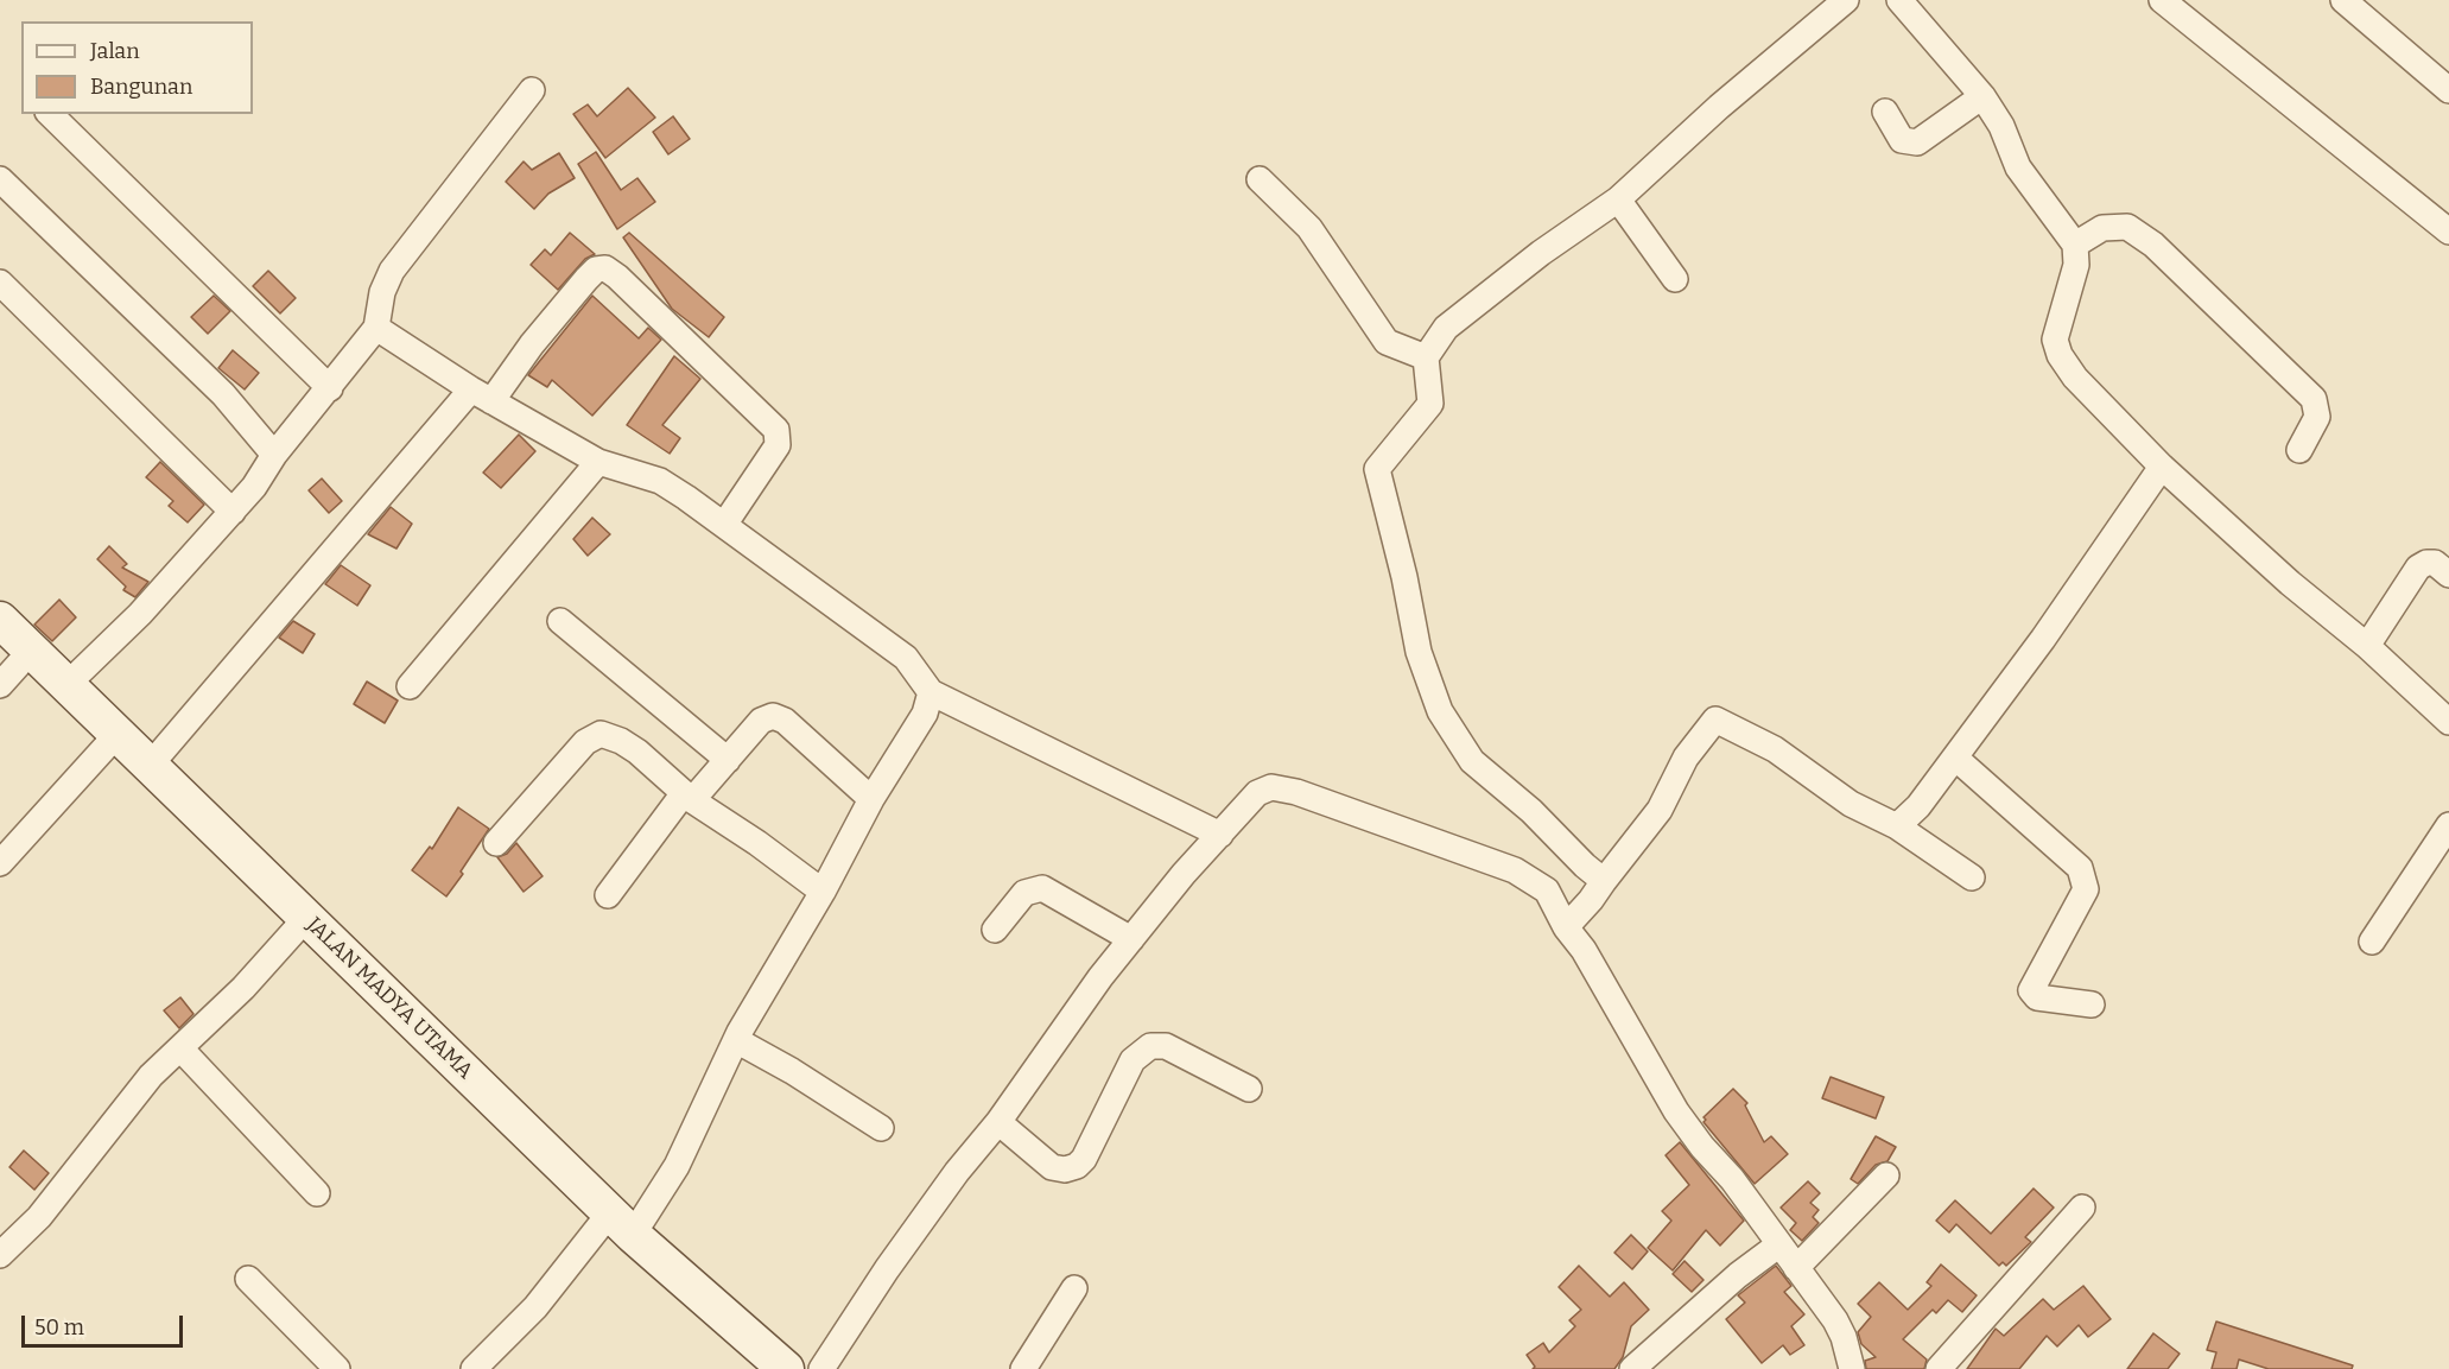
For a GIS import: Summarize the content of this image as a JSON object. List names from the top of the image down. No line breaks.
{"streets":{"street":["JALAN MADYA UTAMA"]},"legend":["Jalan","Bangunan"],"scale_bar":"50 m"}
